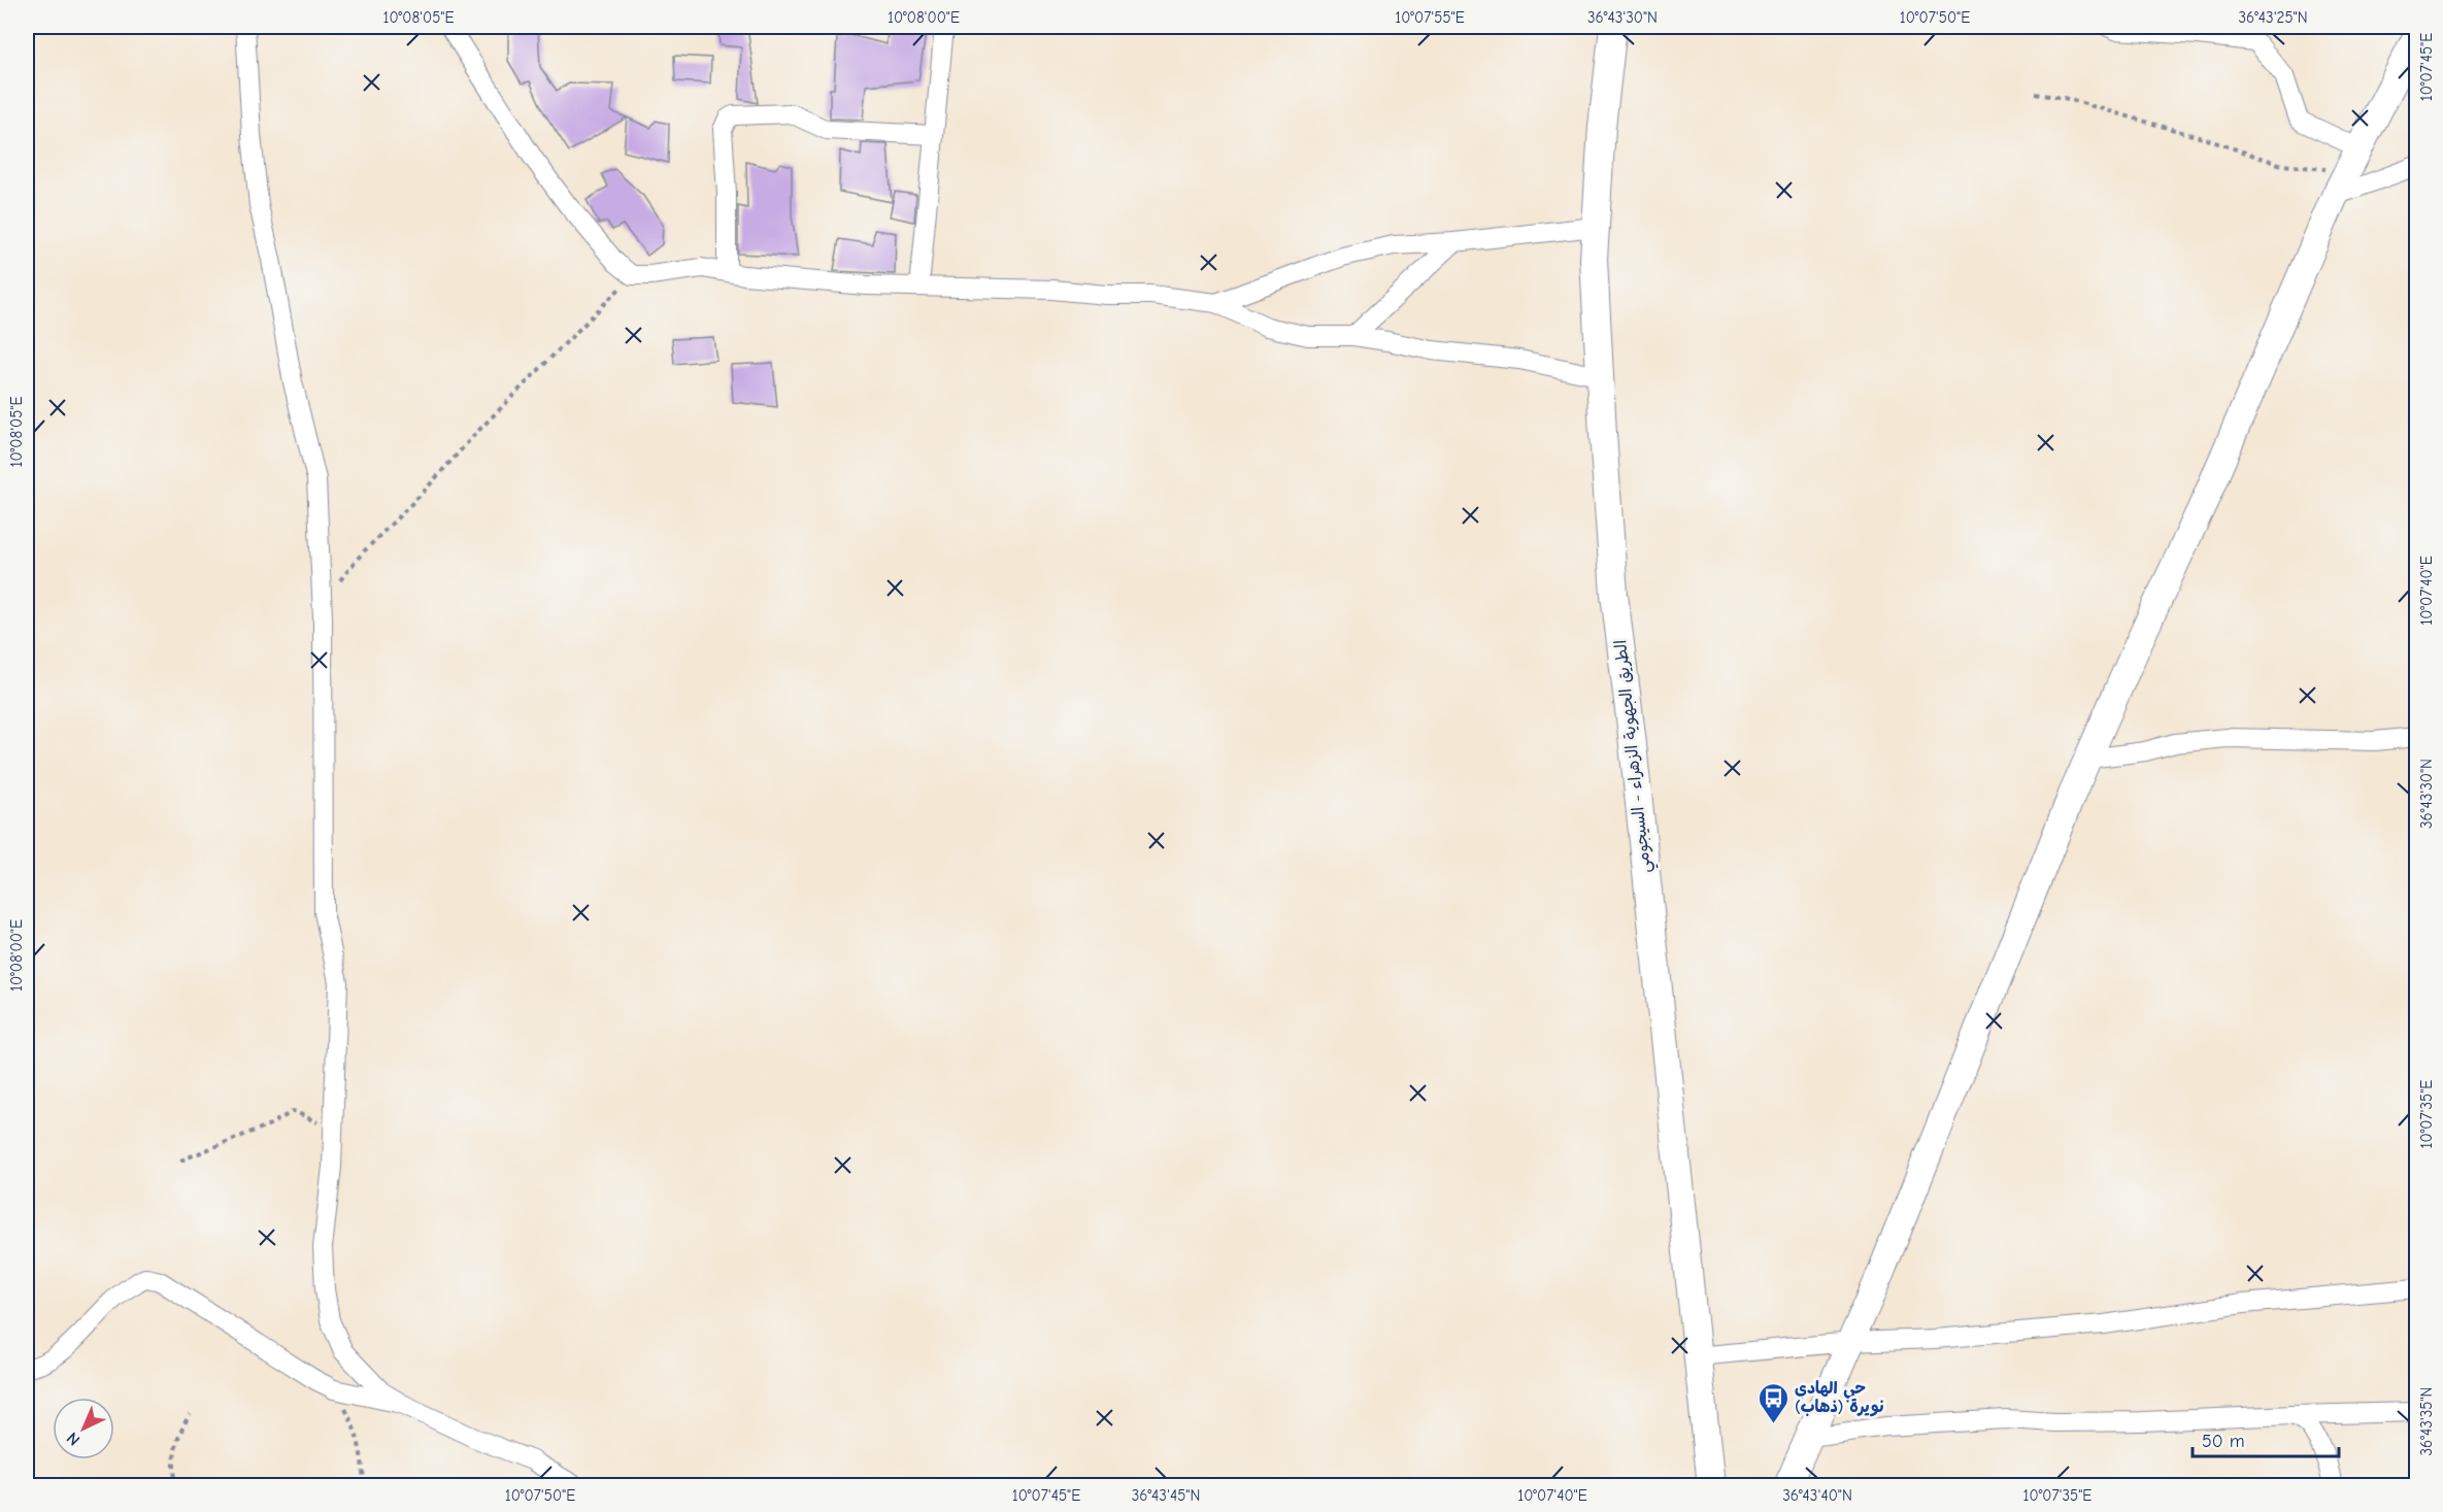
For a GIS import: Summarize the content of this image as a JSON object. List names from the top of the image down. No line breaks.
{"streets":{"street":["الطريق الجهوية الزهراء - السيجومي"]},"places":{"bus stop":["حي الهادي نويرة (ذهاب)"]},"scale_bar":"50 m","north":"bottom left","coordinates":["10°08'05\"E","10°08'00\"E","10°07'55\"E","36°43'30\"N","10°07'50\"E","36°43'25\"N","10°07'45\"E","10°07'40\"E","10°07'35\"E","36°43'35\"N","36°43'45\"N","36°43'40\"N"]}
